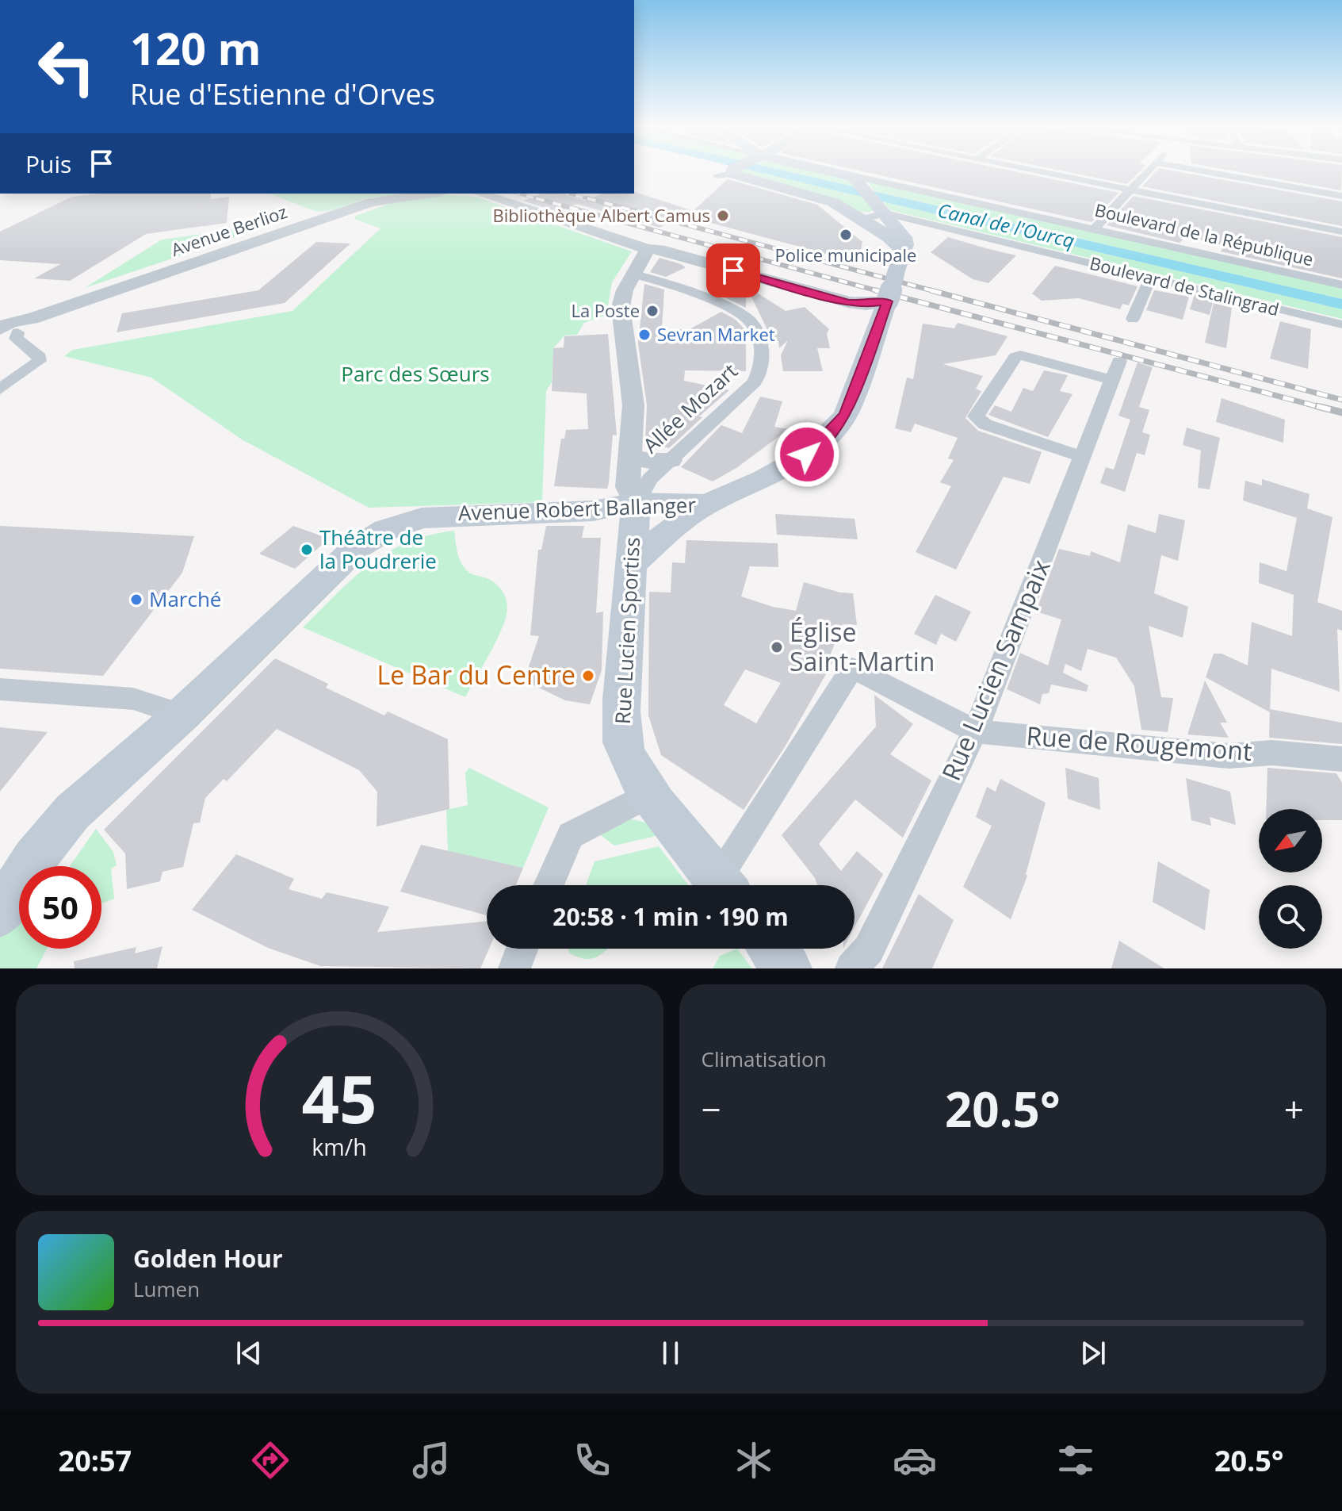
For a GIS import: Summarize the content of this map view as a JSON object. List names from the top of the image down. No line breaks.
{"streets":{"main road":["Boulevard de la République","Boulevard de Stalingrad","Avenue Robert Ballanger","Rue Lucien Sportiss"],"street":["Avenue Berlioz","Allée Mozart","Rue Lucien Sampaix","Rue de Rougemont"]},"crossings":[["Boulevard de Stalingrad","Avenue Robert Ballanger"],["Allée Mozart","Avenue Robert Ballanger"],["Allée Mozart","Rue Lucien Sportiss"],["Avenue Robert Ballanger","Rue Lucien Sportiss"],["Rue Lucien Sampaix","Rue de Rougemont"]],"water":["Canal de l'Ourcq"],"parks":["Parc des Sœurs"],"places":["Bibliothèque Albert Camus","Police municipale","La Poste","Sevran Market","Théâtre de la Poudrerie","Marché","Église Saint-Martin","Le Bar du Centre"],"north":"bottom left","page":{"turn":["120 m","Rue d'Estienne d'Orves"],"then":"Puis","limit":"50","trip":"20:58 · 1 min · 190 m","tile":"Climatisation","heat":["−","20.5°","+"],"song":["Golden Hour","Lumen"],"tabs":["20:57","20.5°"],"gauge":["45","km/h"]}}
